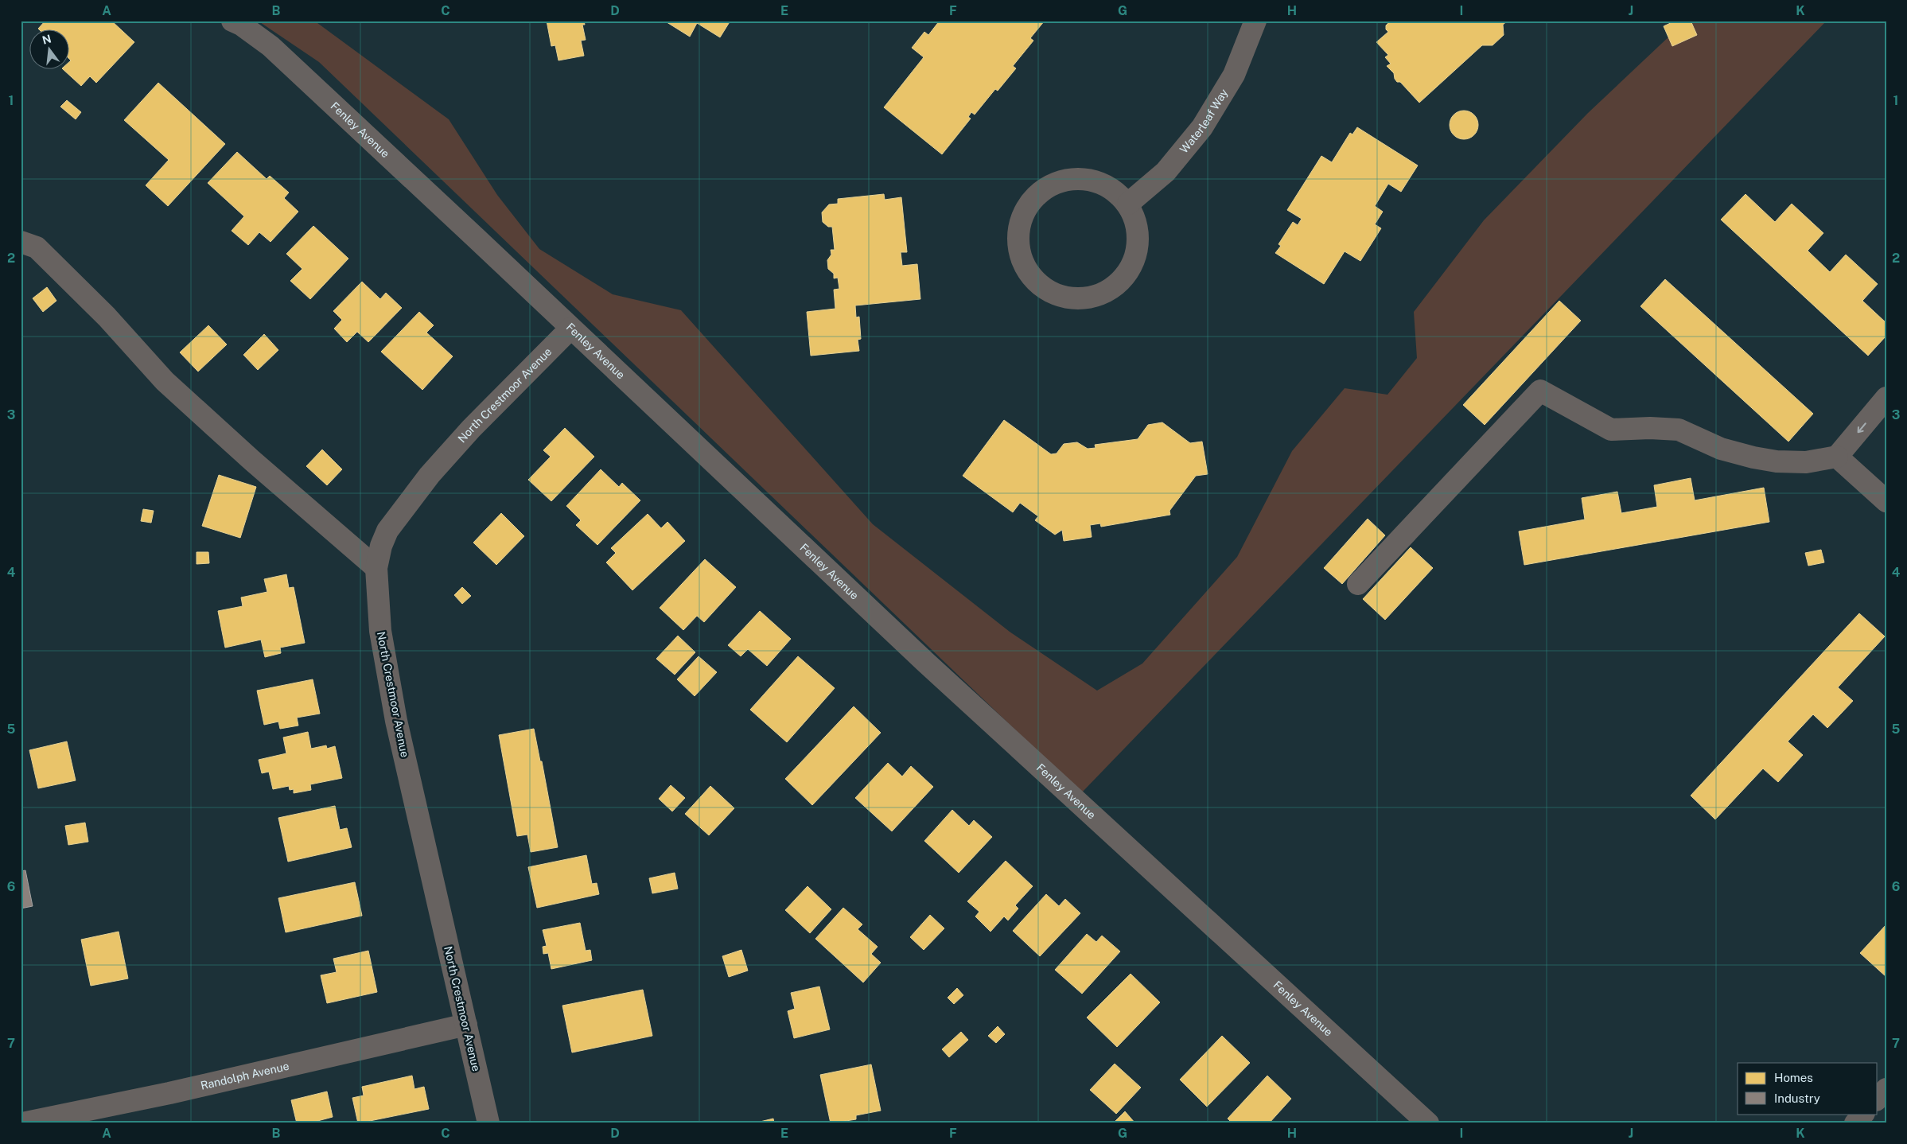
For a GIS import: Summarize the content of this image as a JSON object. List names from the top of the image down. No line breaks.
{"streets":{"street":["Waterleaf Way","Fenley Avenue","North Crestmoor Avenue","Randolph Avenue"]},"crossings":[["Fenley Avenue","North Crestmoor Avenue"],["North Crestmoor Avenue","Randolph Avenue"]],"legend":["Homes","Industry"],"north":"top","grid":{"columns":["A","B","C","D","E","F","G","H","I","J","K"],"rows":["1","2","3","4","5","6","7"]}}
